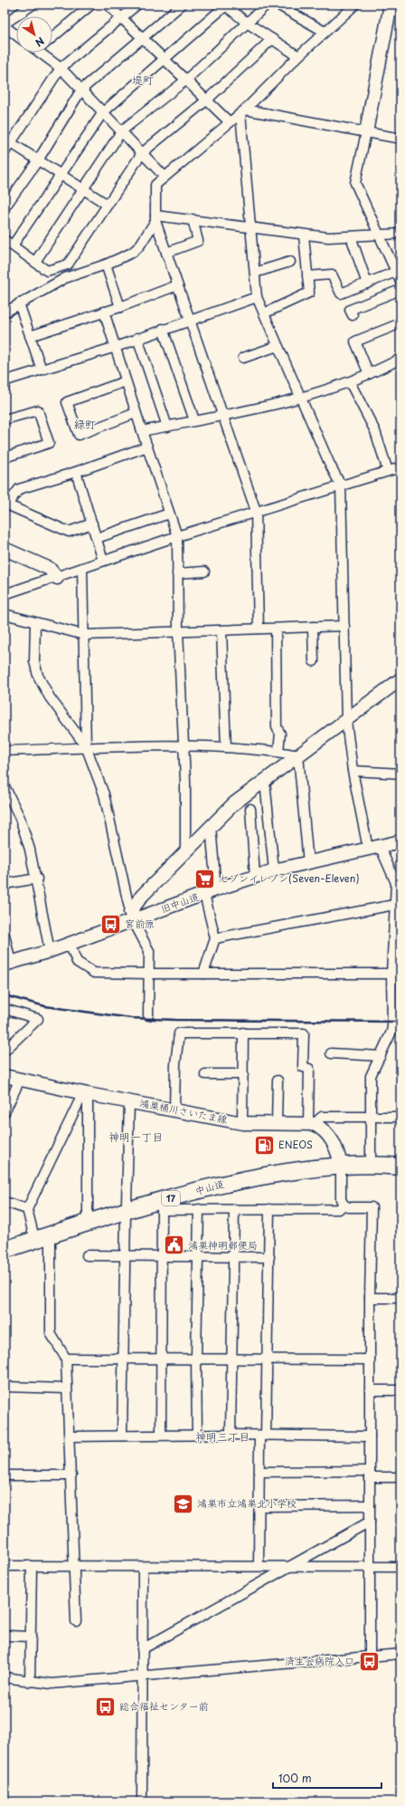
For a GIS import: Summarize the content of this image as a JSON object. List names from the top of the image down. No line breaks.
{"streets":{"highway":["中山道","17"],"main road":["旧中山道","鴻巣桶川さいたま線"]},"districts":["堤町","緑町","神明一丁目","神明三丁目"],"places":{"supermarket":["セブンイレブン(Seven-Eleven)"],"bus stop":["宮前原","済生会病院入口","総合福祉センター前"],"fuel station":["ENEOS"],"public building":["鴻巣神明郵便局"],"school or university":["鴻巣市立鴻巣北小学校"]},"scale_bar":"100 m","north":"bottom right"}
